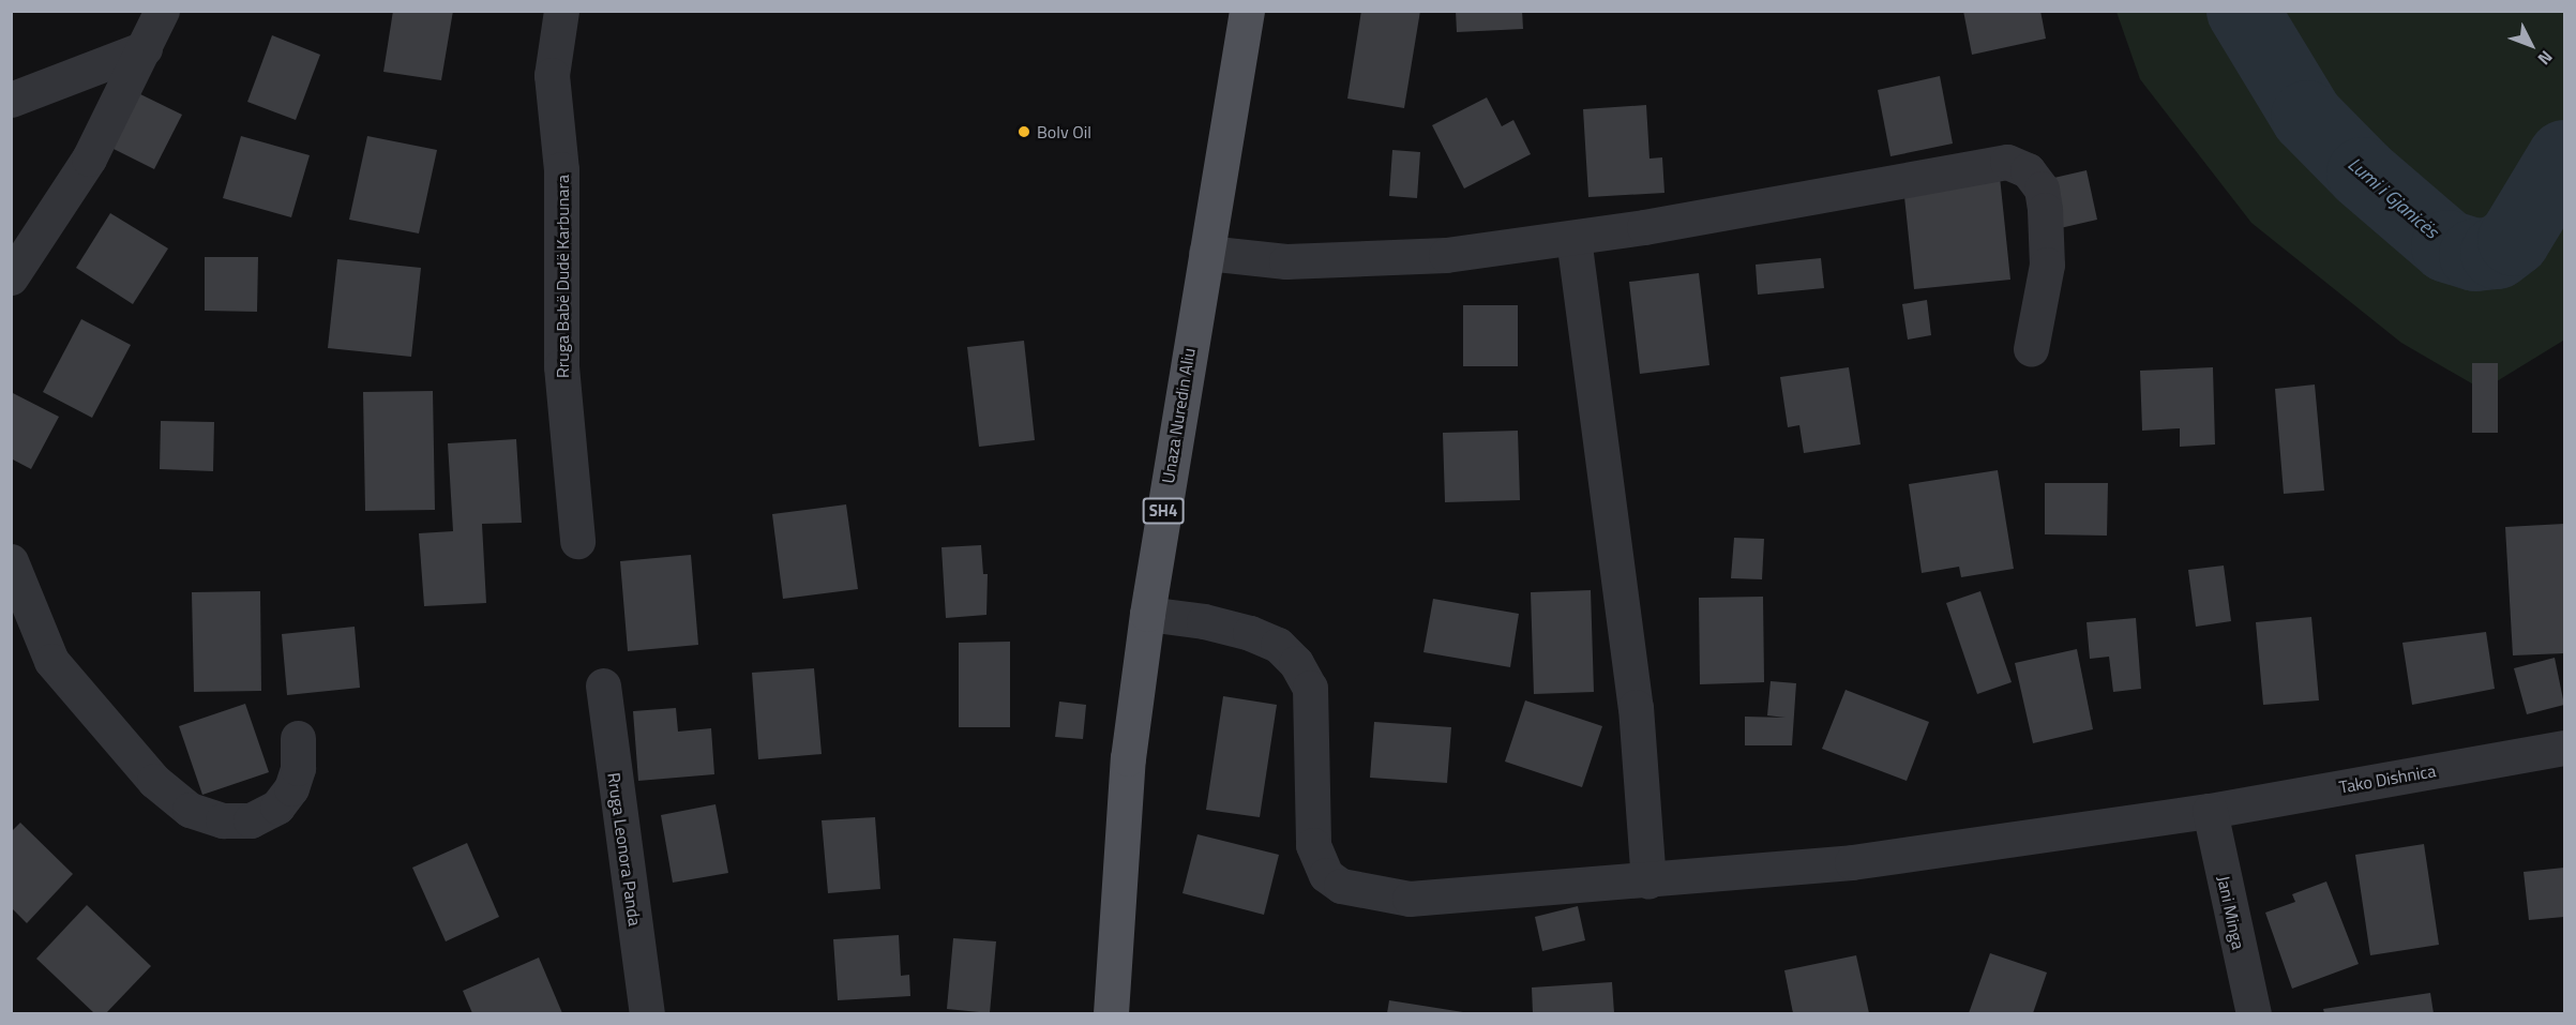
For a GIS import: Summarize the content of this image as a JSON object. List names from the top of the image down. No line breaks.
{"streets":{"main road":["Unaza Nuredin Aliu","SH4"],"street":["Rruga Babë Dudë Karbunara","Tako Dishnica","Rruga Leonora Panda","Jani Minga"]},"crossings":[["Unaza Nuredin Aliu","Tako Dishnica"],["Tako Dishnica","Jani Minga"]],"water":["Lumi i Gjanicës"],"places":["Bolv Oil"],"north":"bottom right"}
